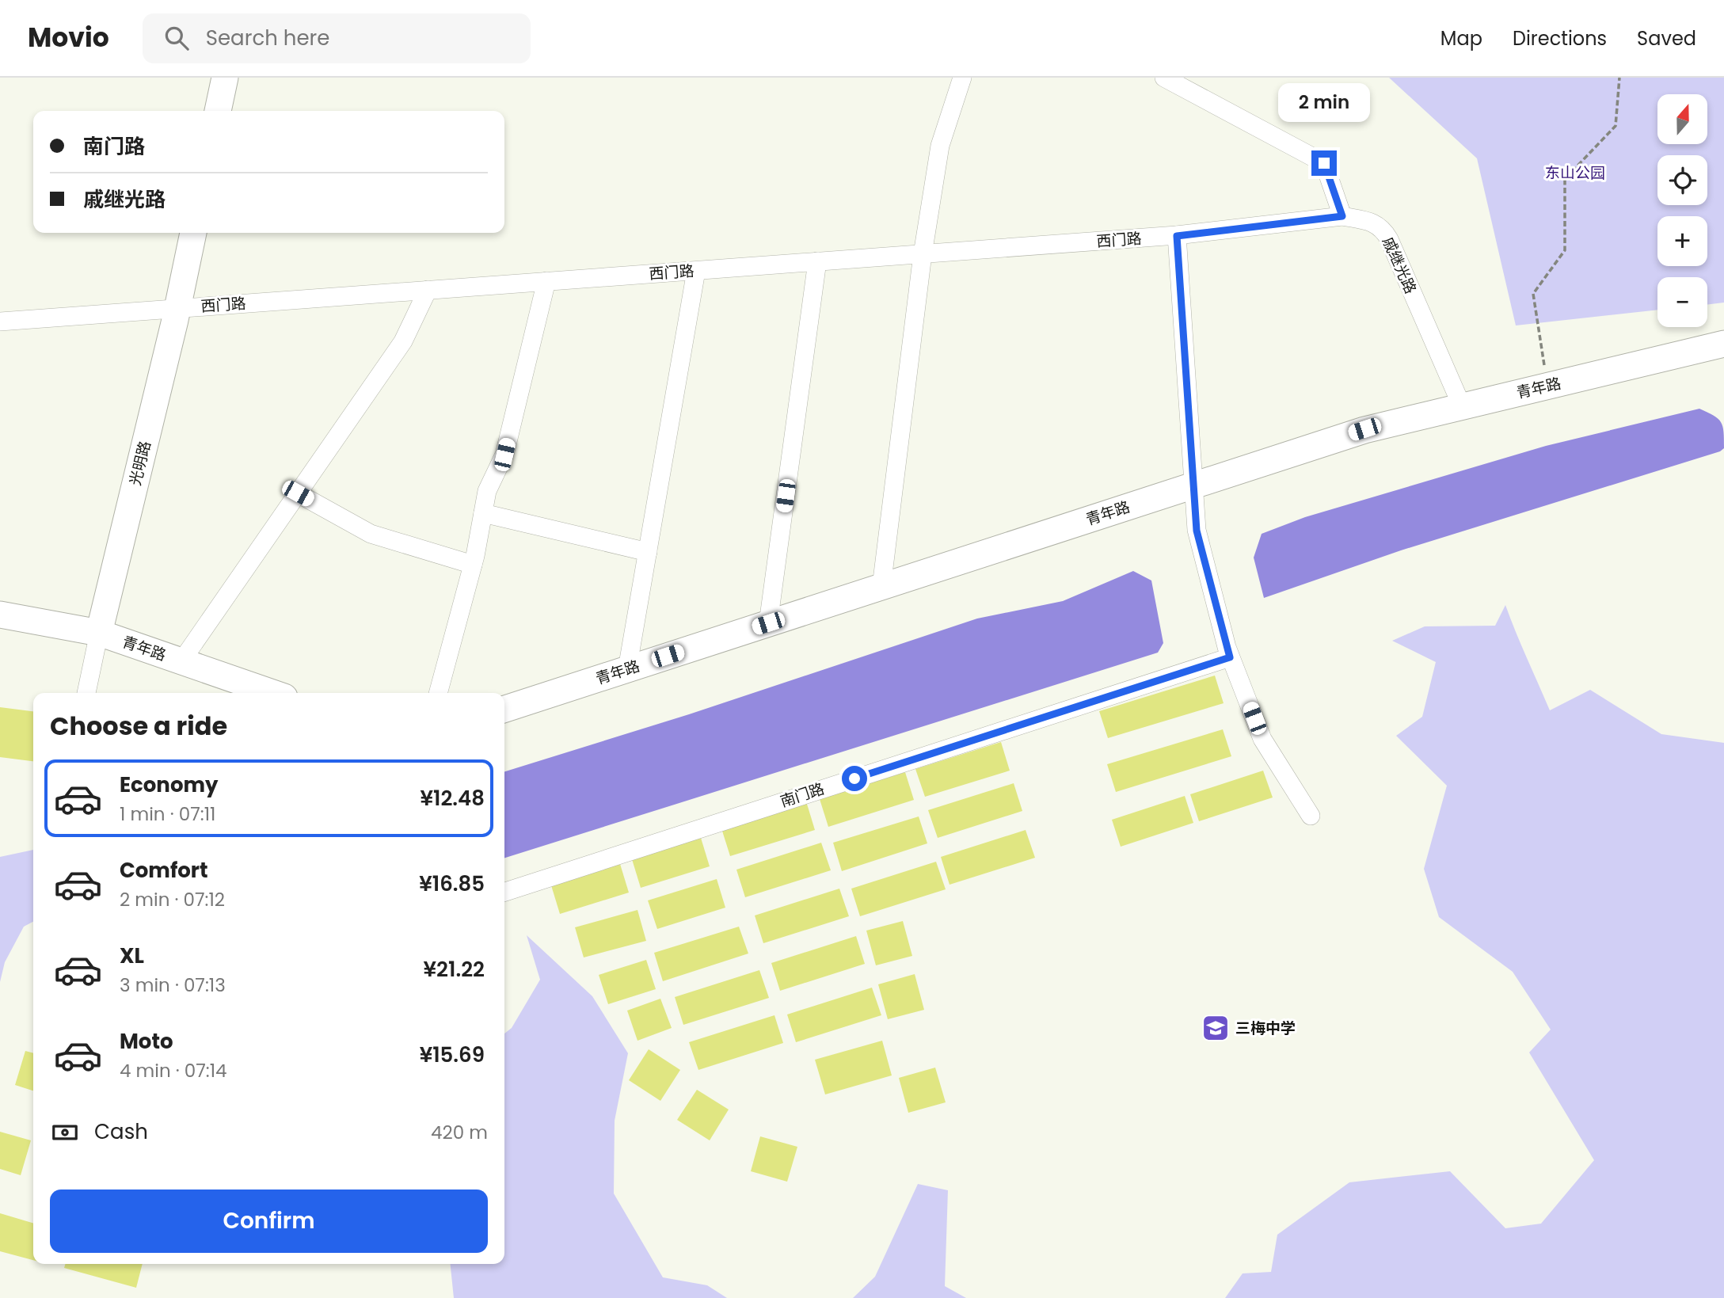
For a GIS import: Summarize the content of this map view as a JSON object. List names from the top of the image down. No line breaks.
{"streets":{"main road":["青年路","光明路"],"street":["西门路","戚继光路","南门路"]},"crossings":[["西门路","戚继光路"],["西门路","光明路"],["戚继光路","青年路"],["青年路","光明路"]],"parks":["东山公园"],"places":{"school or university":["三梅中学"]},"north":"top","page":{"header":"Movio","search":"Search here","nav":["Map","Directions","Saved"],"bubble":"2 min","map_buttons":["+","−"],"banner":["南门路","戚继光路"],"heading":"Choose a ride","list":[{"name":"Economy","note":"1 min · 07:11","value":"¥12.48"},{"name":"Comfort","note":"2 min · 07:12","value":"¥16.85"},{"name":"XL","note":"3 min · 07:13","value":"¥21.22"},{"name":"Moto","note":"4 min · 07:14","value":"¥15.69"}],"pay":["Cash","420 m"],"buttons":"Confirm"}}
